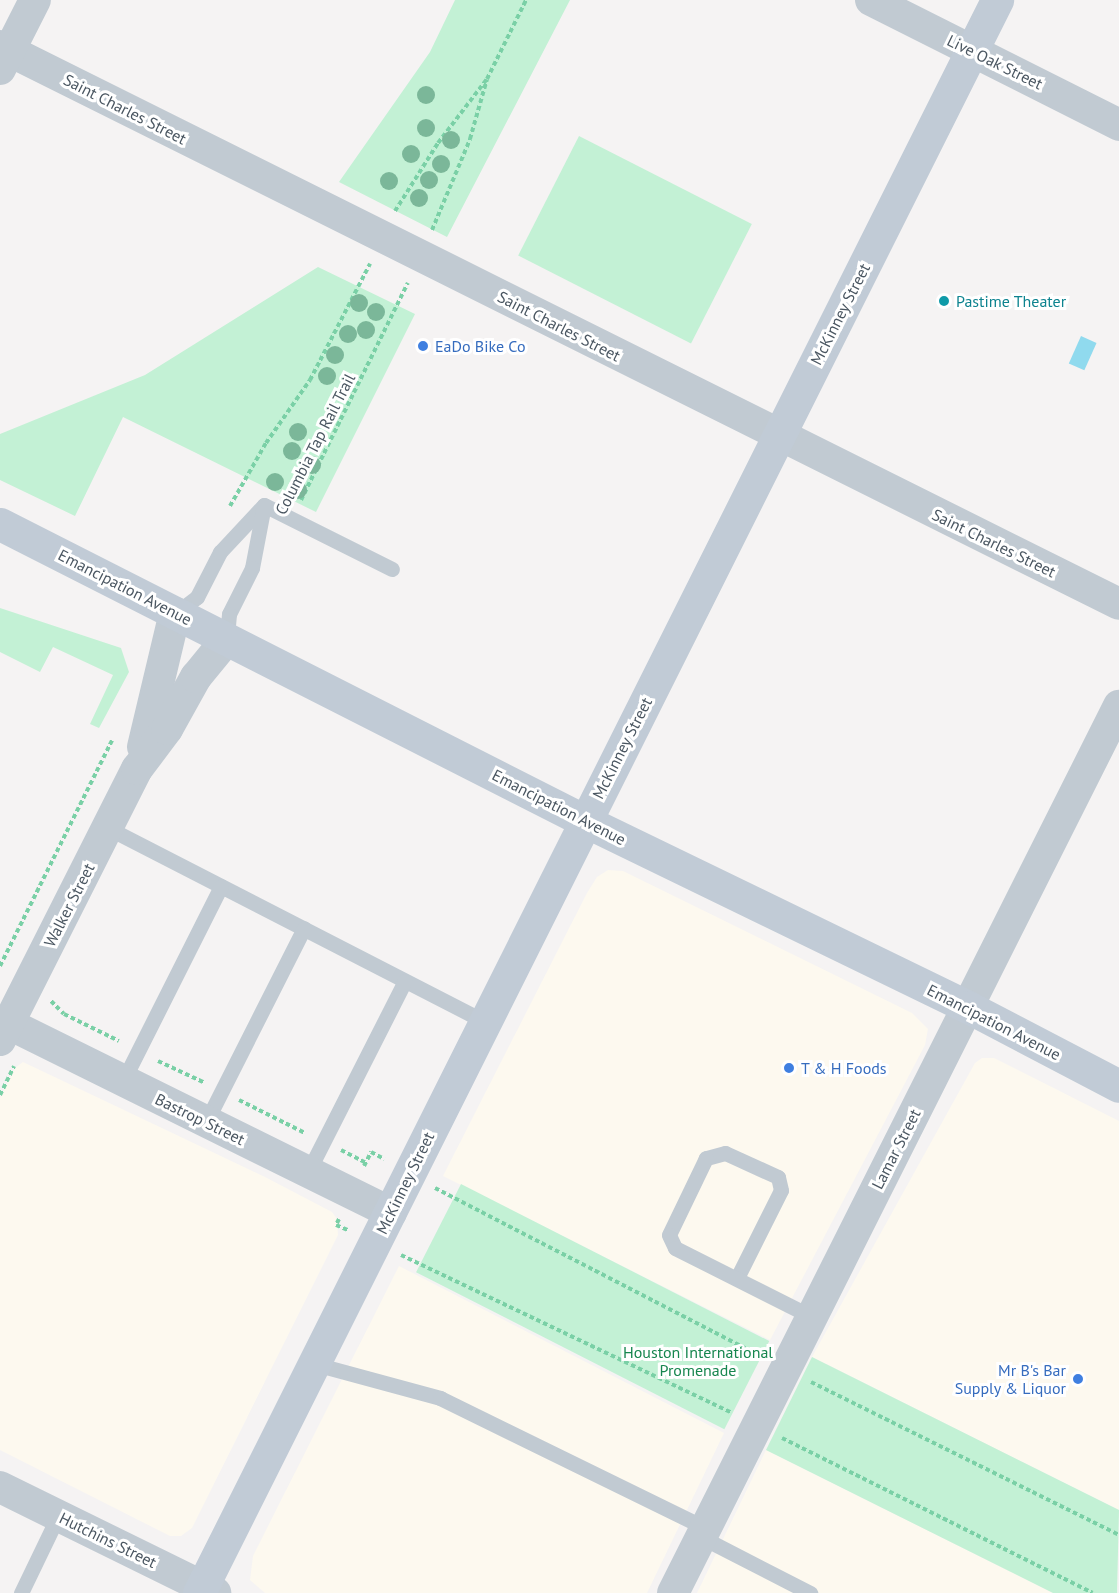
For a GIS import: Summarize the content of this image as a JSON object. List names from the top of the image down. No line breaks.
{"streets":{"street":["Live Oak Street","Saint Charles Street","McKinney Street","Emancipation Avenue","Walker Street","Bastrop Street","Lamar Street","Hutchins Street"],"path":["Columbia Tap Rail Trail"]},"crossings":[["Live Oak Street","McKinney Street"],["Saint Charles Street","McKinney Street"],["McKinney Street","Emancipation Avenue"],["McKinney Street","Bastrop Street"],["McKinney Street","Hutchins Street"],["Emancipation Avenue","Walker Street"],["Emancipation Avenue","Lamar Street"],["Walker Street","Bastrop Street"]],"parks":["Houston International Promenade"],"places":["Pastime Theater","EaDo Bike Co","T & H Foods","Mr B's Bar Supply & Liquor"]}
